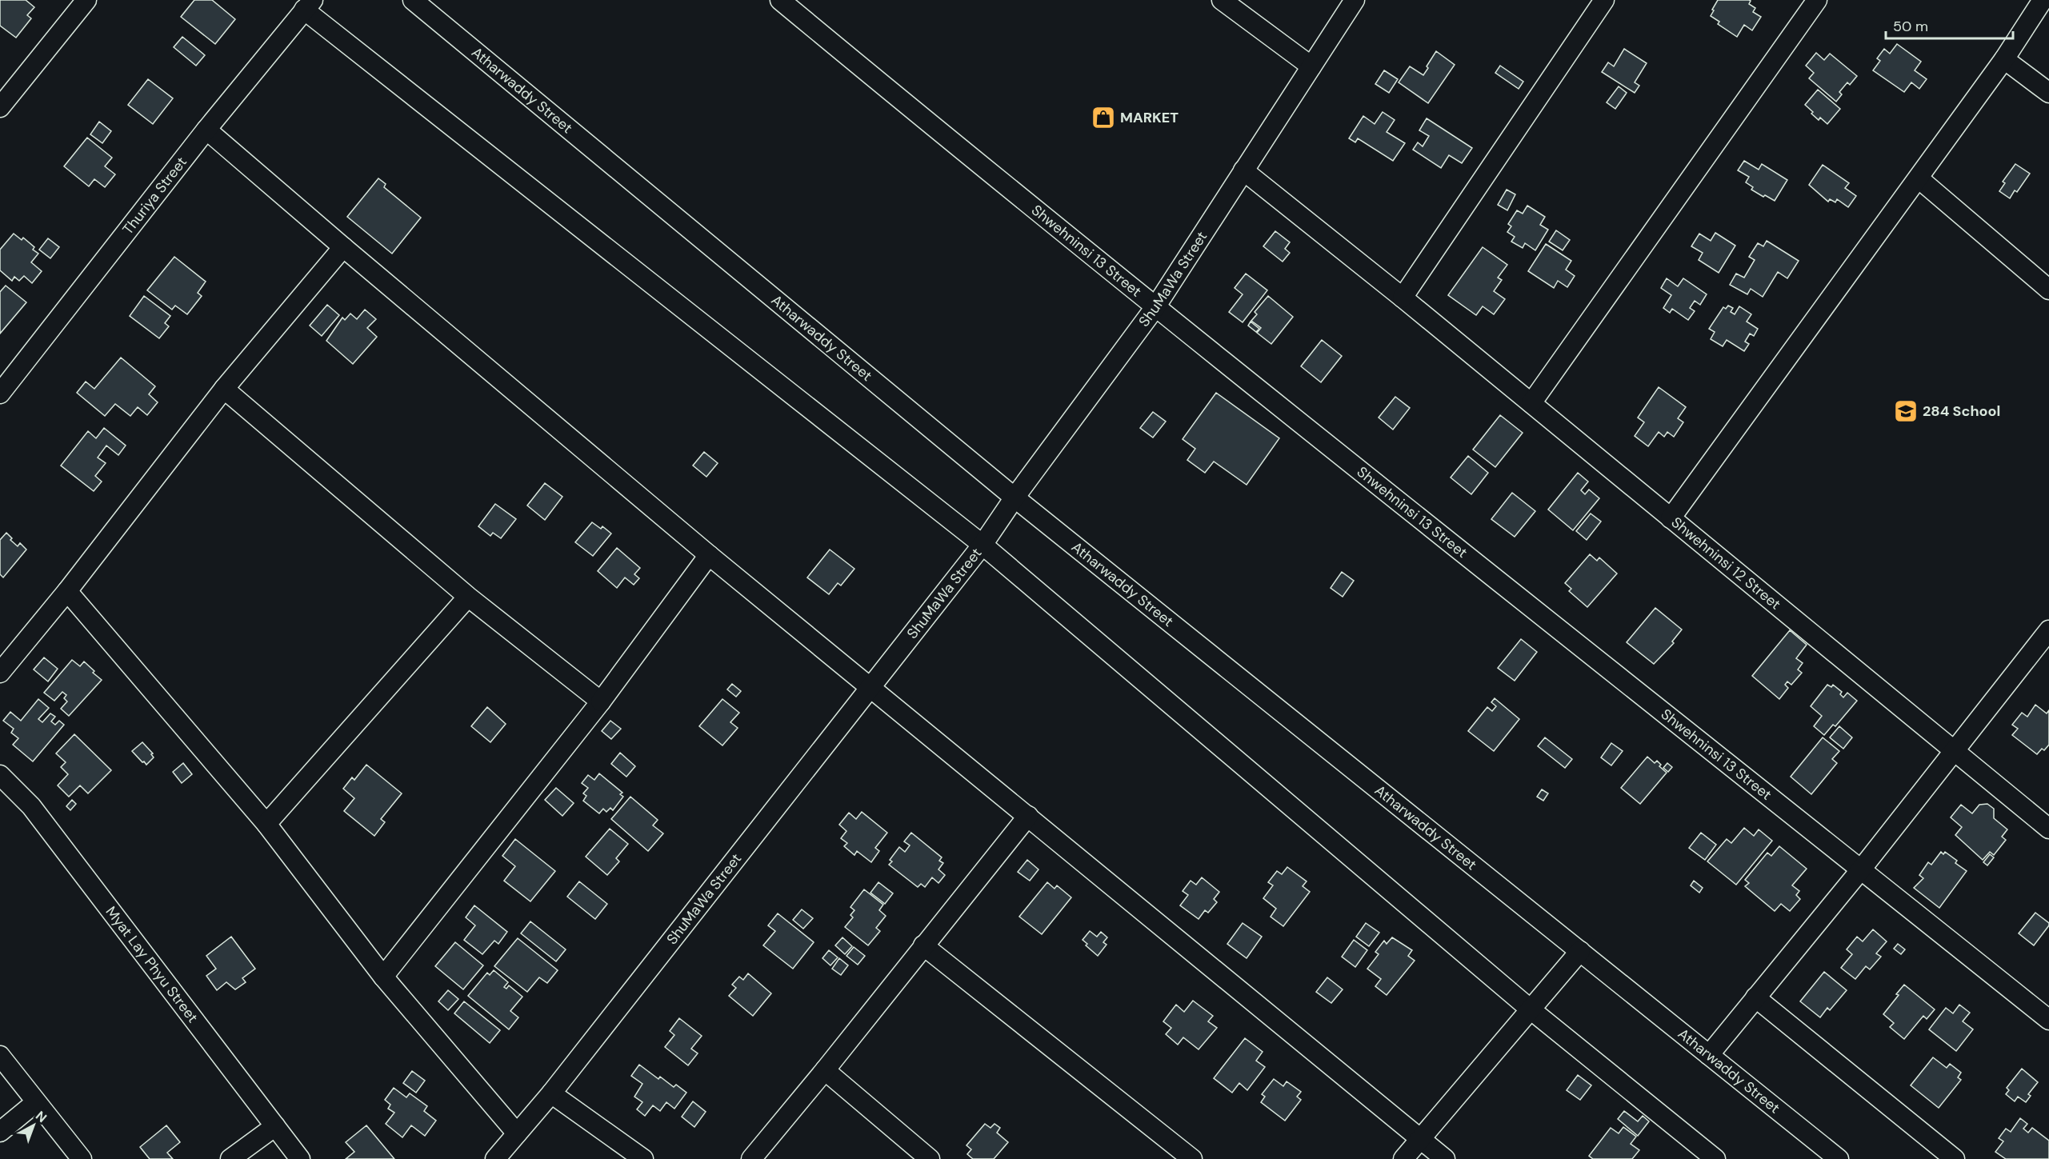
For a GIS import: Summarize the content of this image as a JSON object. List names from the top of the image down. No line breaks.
{"streets":{"street":["Atharwaddy Street","Thuriya Street","Shwehninsi 13 Street","ShuMaWa Street","Shwehninsi 12 Street","Myat Lay Phyu Street"]},"crossings":[["Atharwaddy Street","ShuMaWa Street"],["Shwehninsi 13 Street","ShuMaWa Street"],["ShuMaWa Street","Shwehninsi 12 Street"]],"places":{"shop":["MARKET"],"school or university":["284 School"]},"scale_bar":"50 m","north":"top right"}
